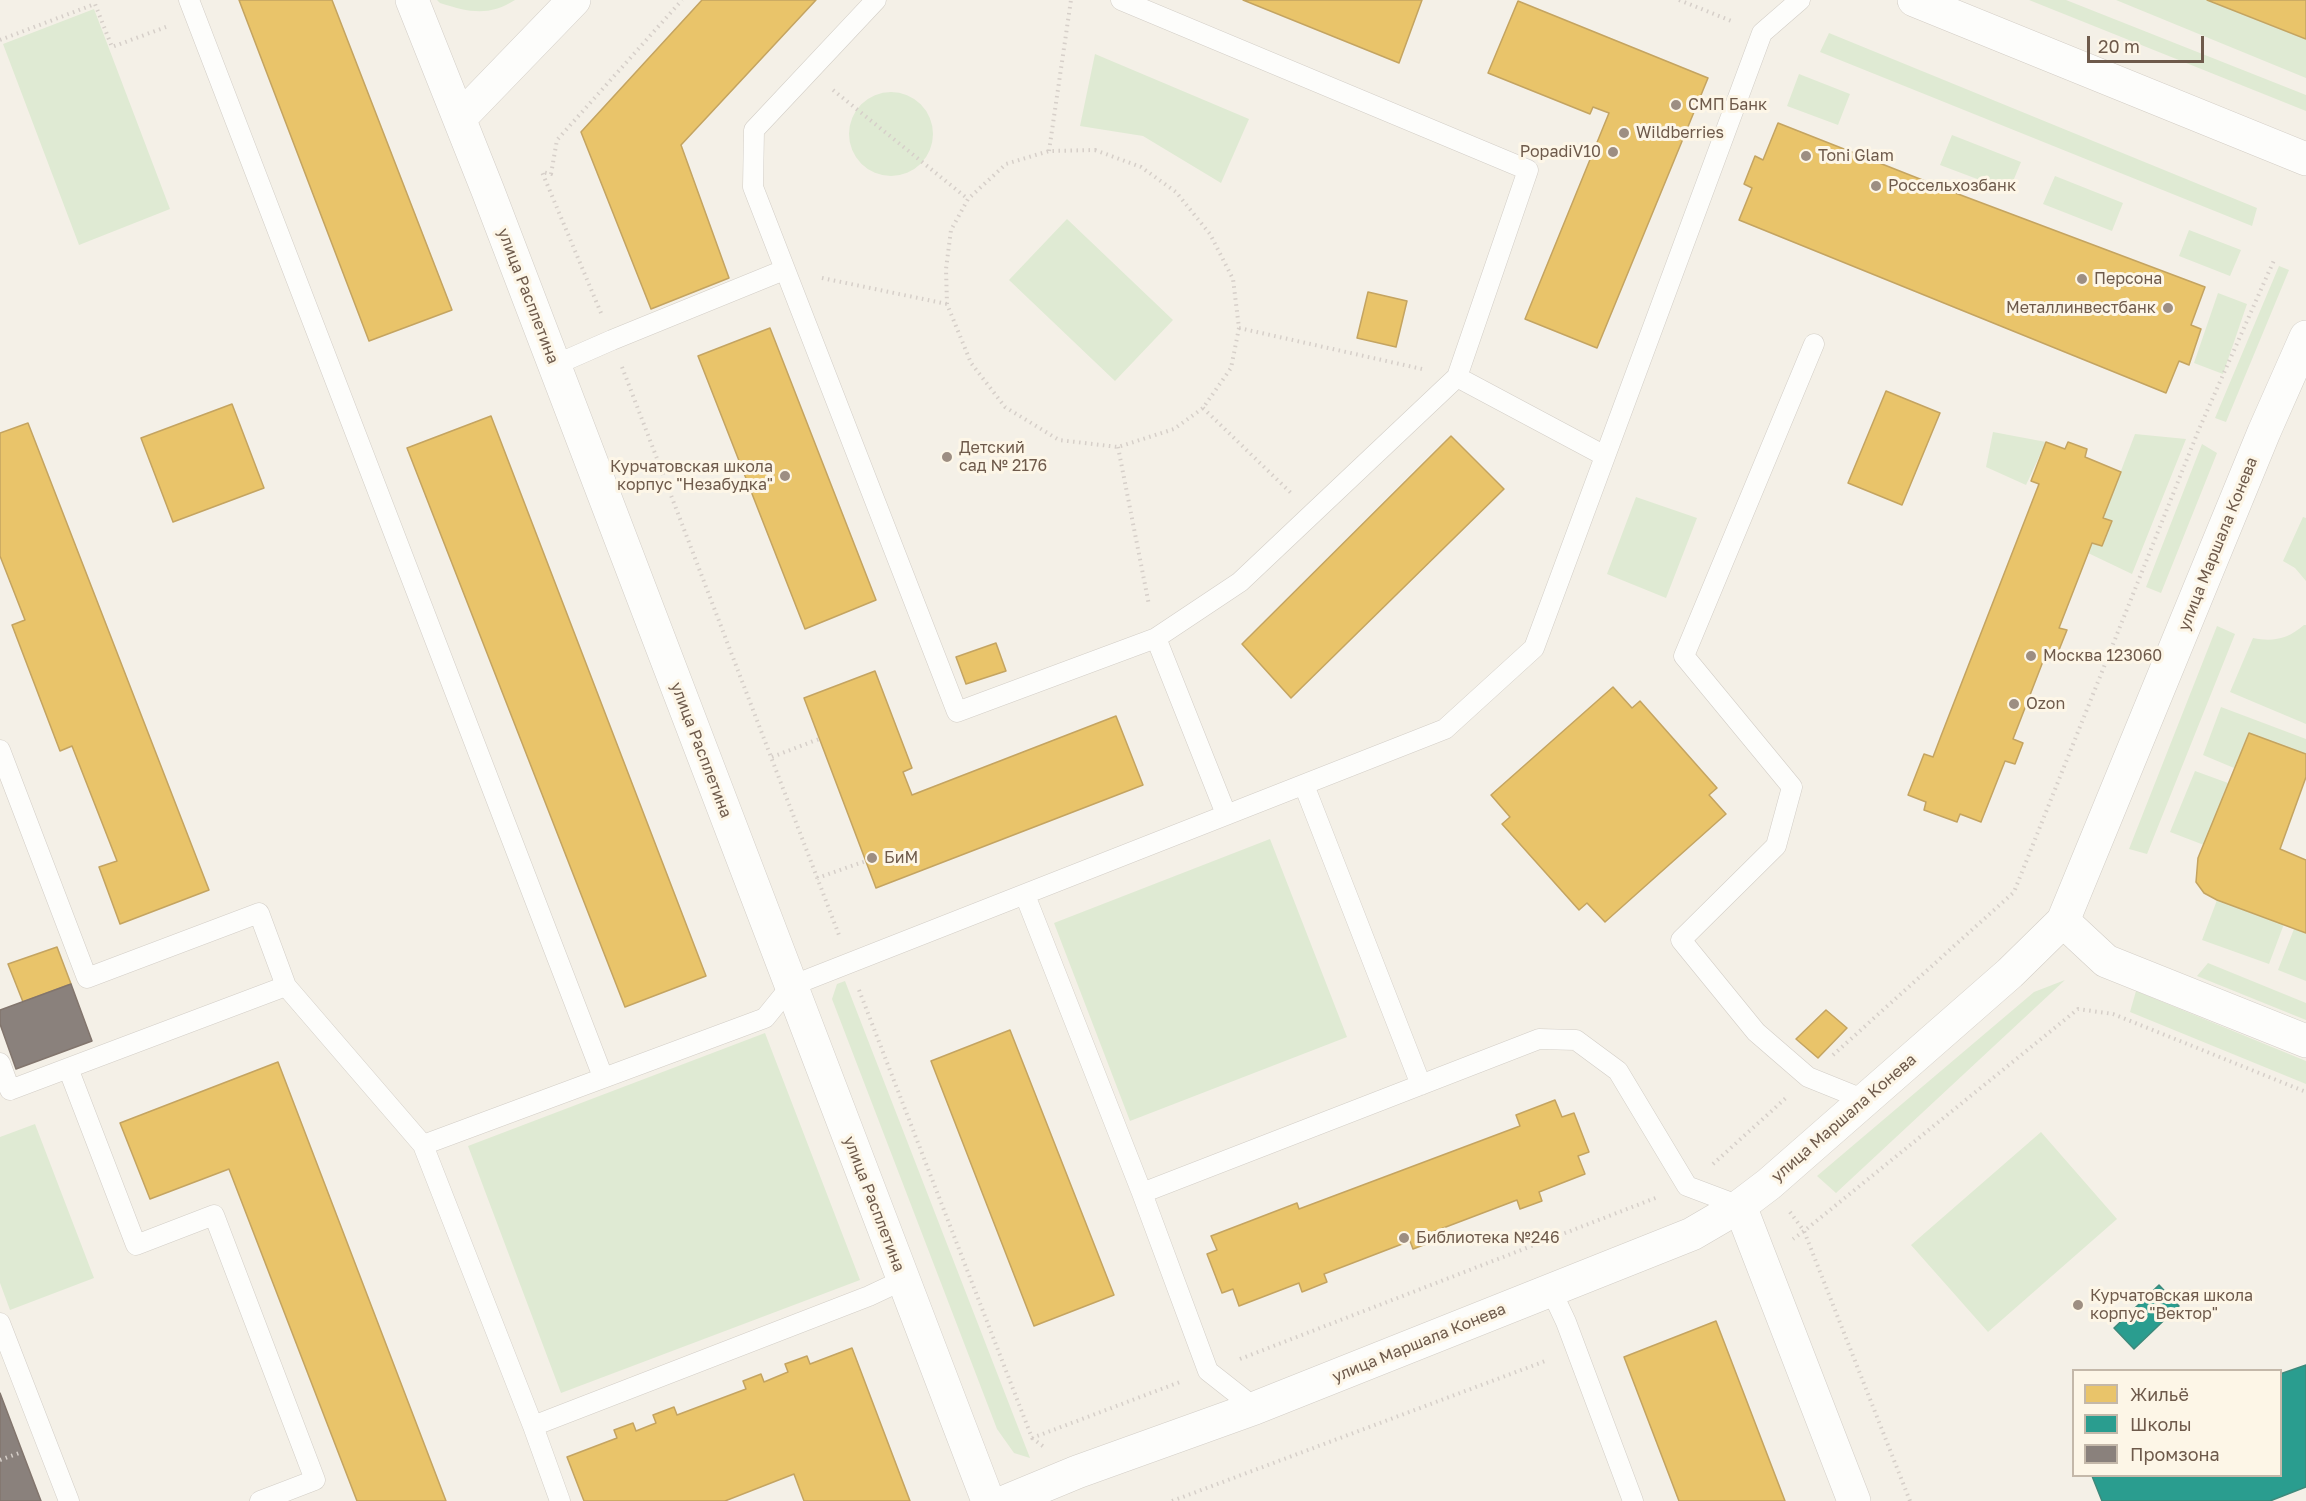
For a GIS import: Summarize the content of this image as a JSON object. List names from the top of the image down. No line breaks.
{"streets":{"street":["улица Расплетина","улица Маршала Конева"]},"places":["СМП Банк","Wildberries","PopadiV10","Toni Glam","Россельхозбанк","Персона","Металлинвестбанк","Детский сад № 2176","Курчатовская школа корпус \"Незабудка\"","Москва 123060","Ozon","БиМ","Библиотека №246","Курчатовская школа корпус \"Вектор\""],"legend":["Жильё","Школы","Промзона"],"scale_bar":"20 m"}
